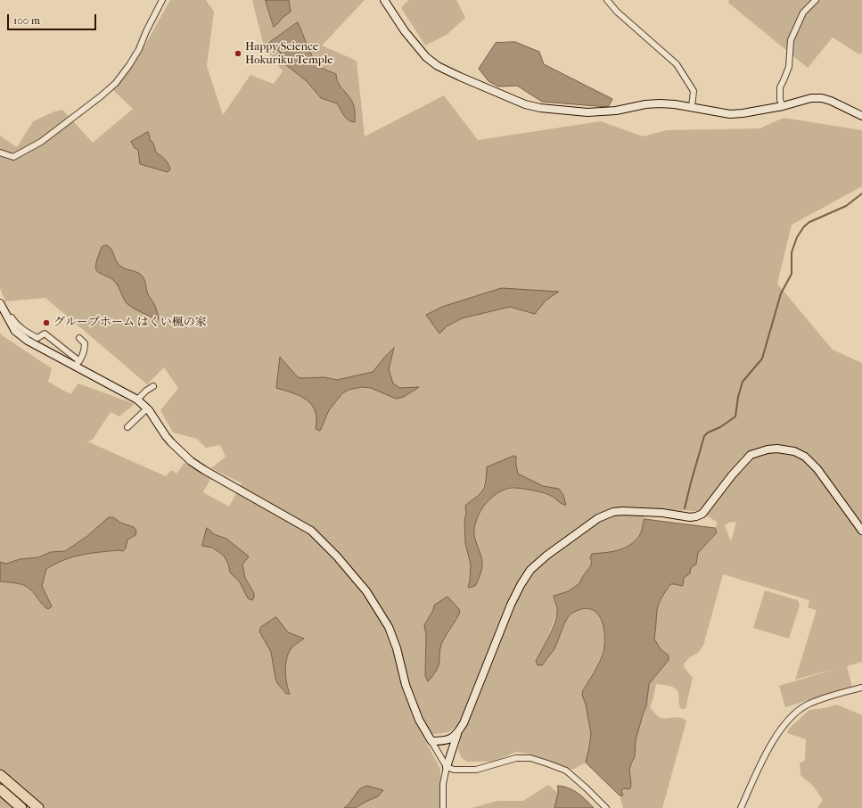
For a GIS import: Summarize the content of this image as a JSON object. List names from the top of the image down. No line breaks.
{"places":["Happy Science Hokuriku Temple","グループホーム はくい楓の家"],"scale_bar":"100 m"}
